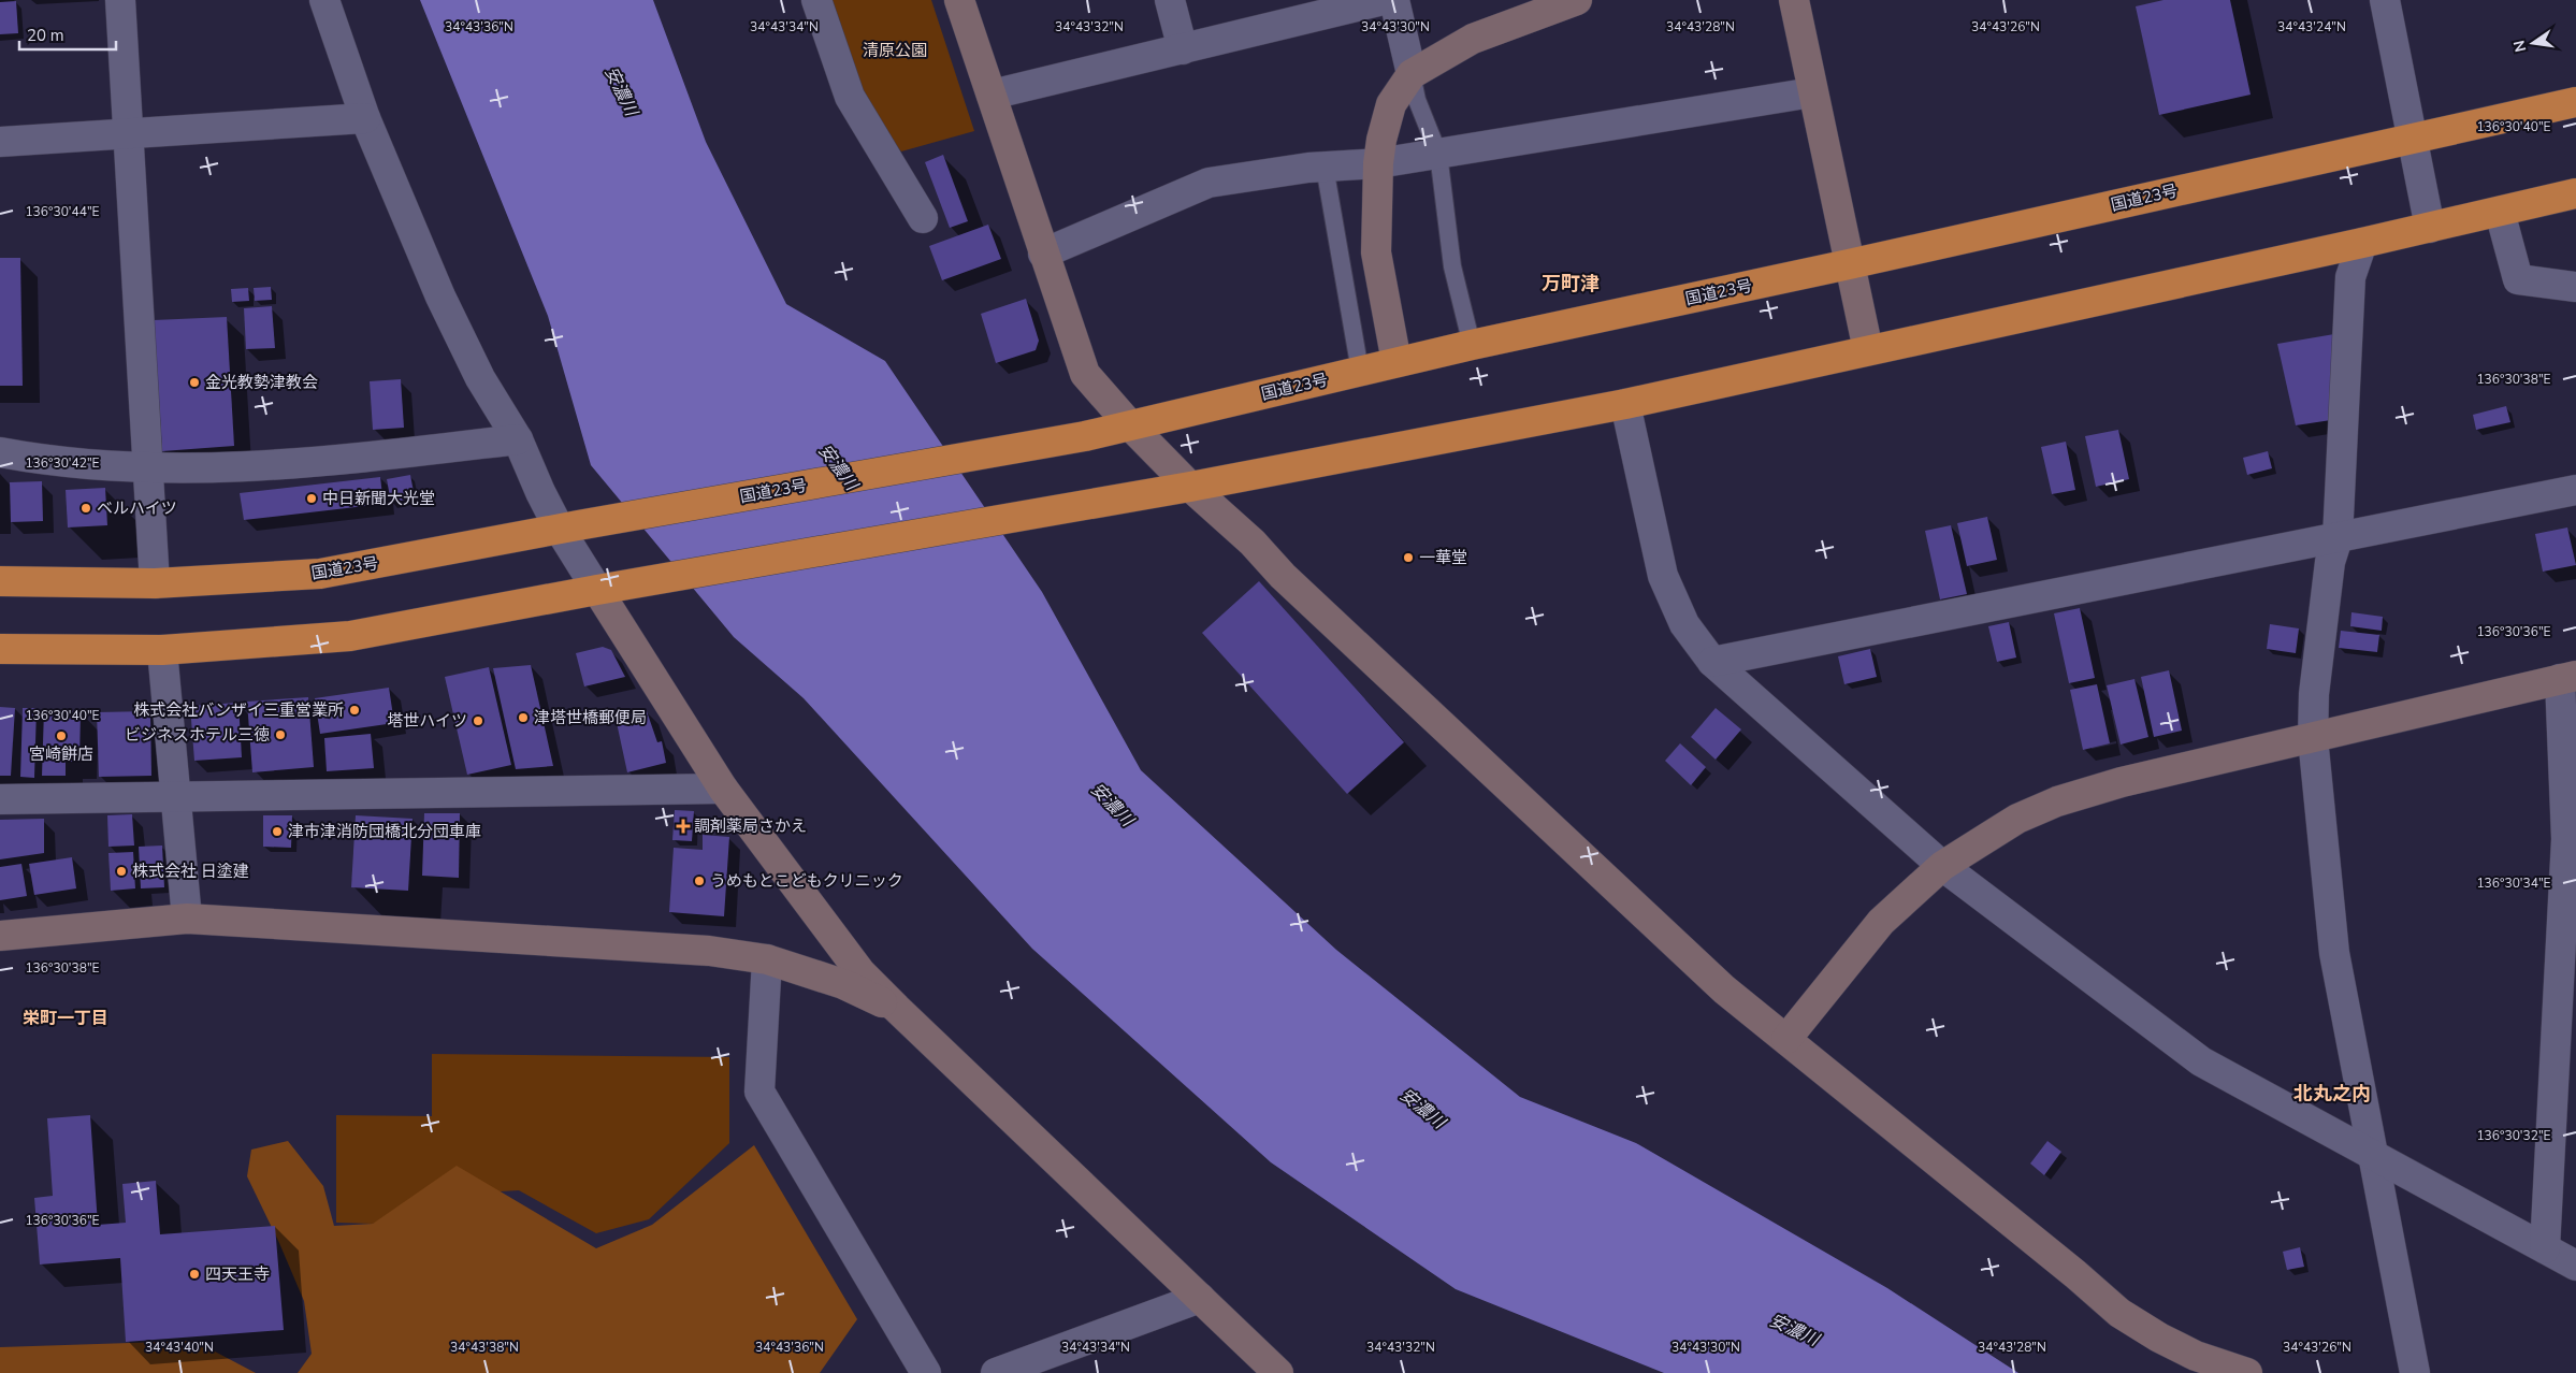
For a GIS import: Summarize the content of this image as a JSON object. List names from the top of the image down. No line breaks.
{"streets":{"highway":["国道23号"]},"districts":["万町津","栄町一丁目","北丸之内"],"water":["安濃川"],"parks":["清原公園"],"places":{"other":["金光教勢津教会","中日新聞大光堂","ベルハイツ","一華堂","株式会社バンザイ三重営業所","津塔世橋郵便局","塔世ハイツ","ビジネスホテル三徳","宮崎餅店","津市津消防団橋北分団車庫","株式会社 日塗建","うめもとこどもクリニック","四天王寺"],"health":["調剤薬局さかえ"]},"scale_bar":"20 m","north":"left","coordinates":["34°43'36\"N","34°43'34\"N","34°43'32\"N","34°43'30\"N","34°43'28\"N","34°43'26\"N","34°43'24\"N","136°30'40\"E","136°30'44\"E","136°30'38\"E","136°30'42\"E","136°30'36\"E","136°30'34\"E","136°30'32\"E","34°43'40\"N","34°43'38\"N"]}
